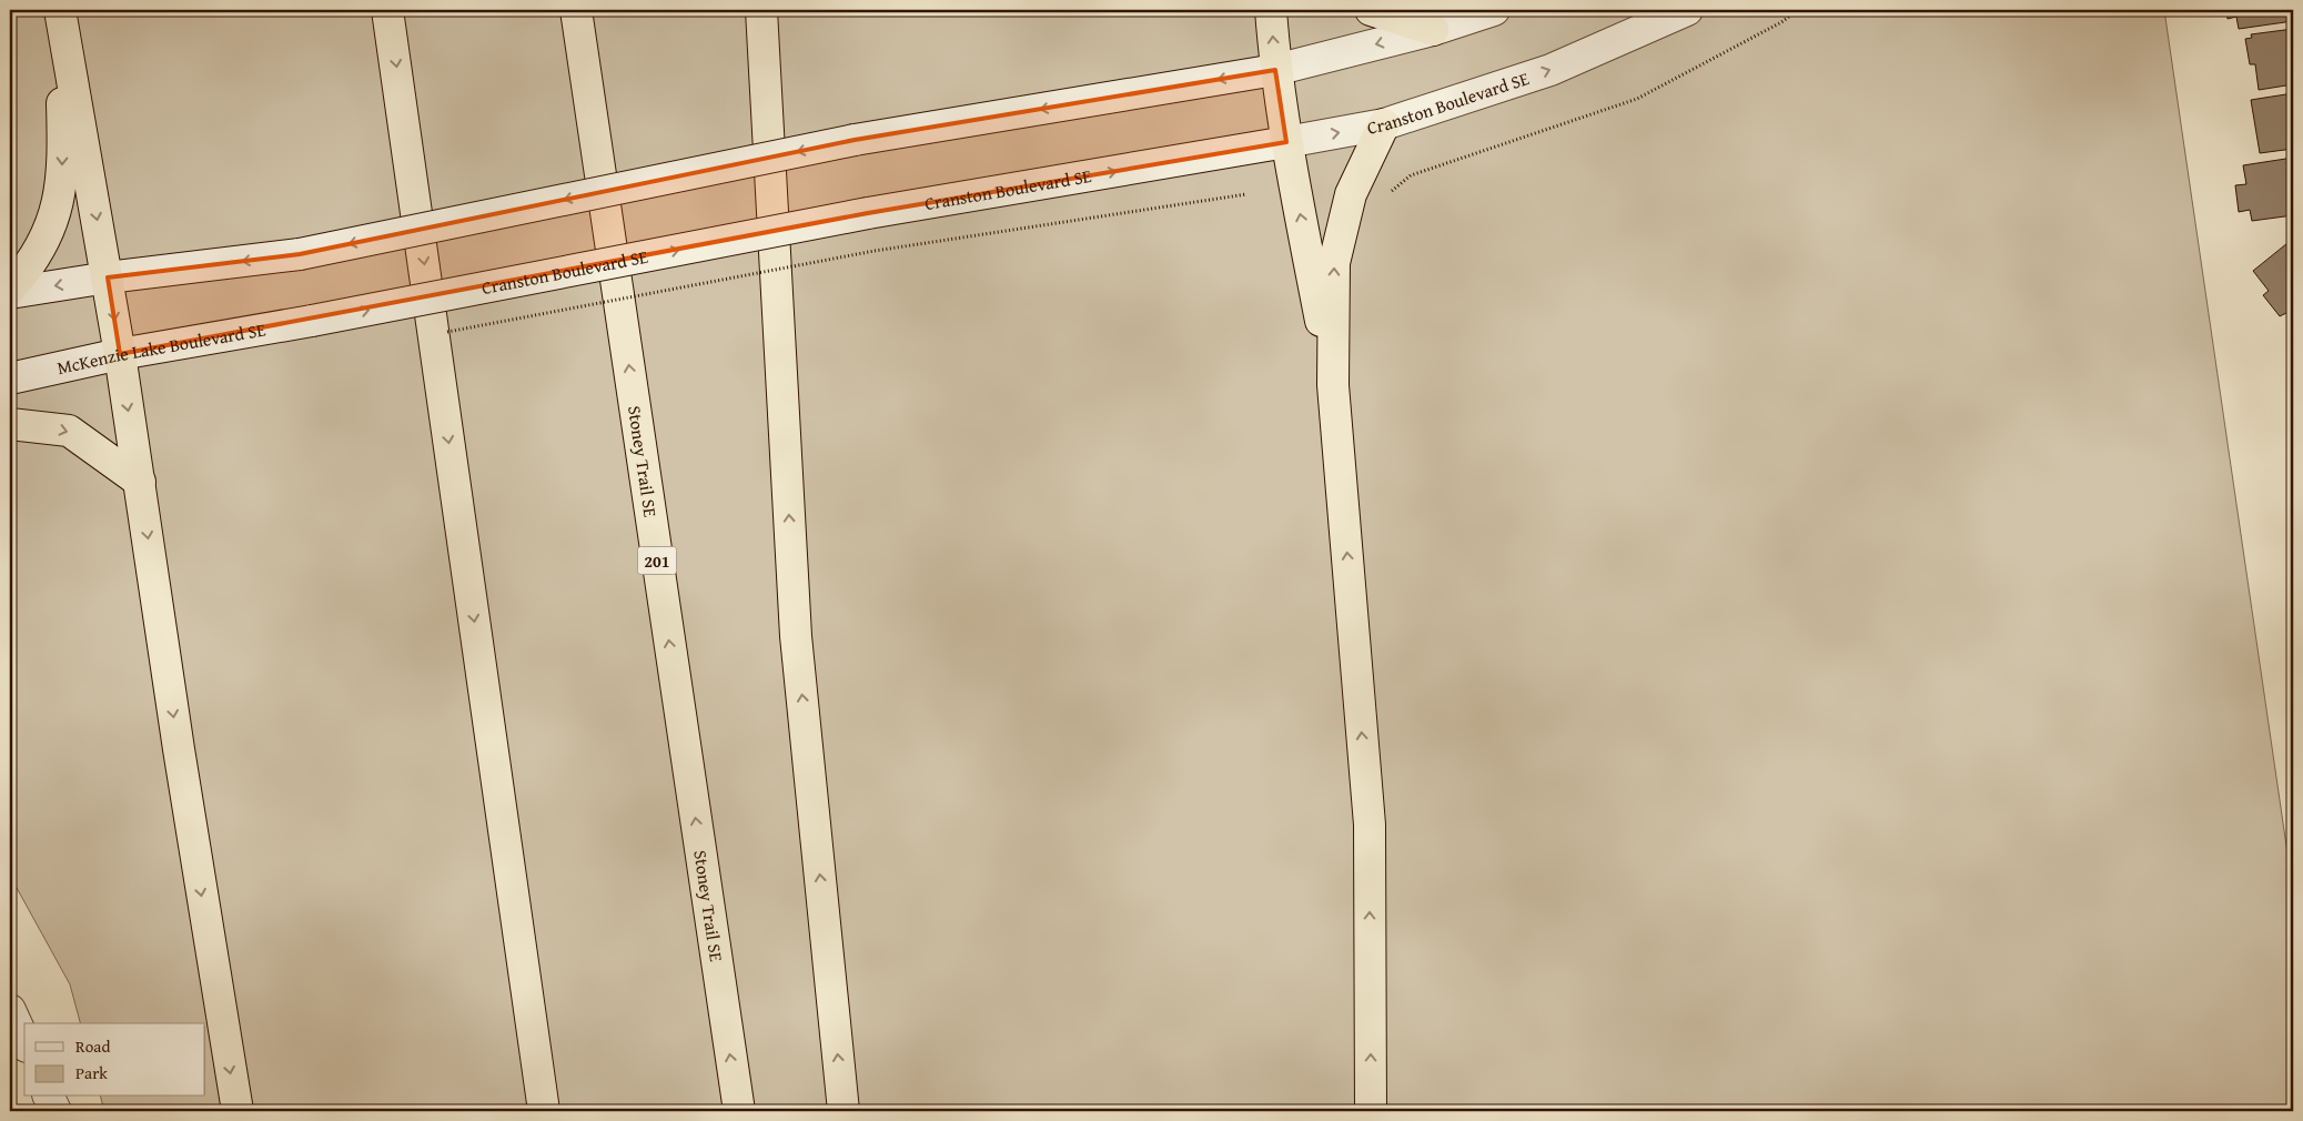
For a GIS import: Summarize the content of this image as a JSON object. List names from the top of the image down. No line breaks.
{"streets":{"highway":["Stoney Trail SE","201"],"main road":["Cranston Boulevard SE","McKenzie Lake Boulevard SE"]},"crossings":[["Cranston Boulevard SE","McKenzie Lake Boulevard SE"]],"legend":["Road","Park"]}
